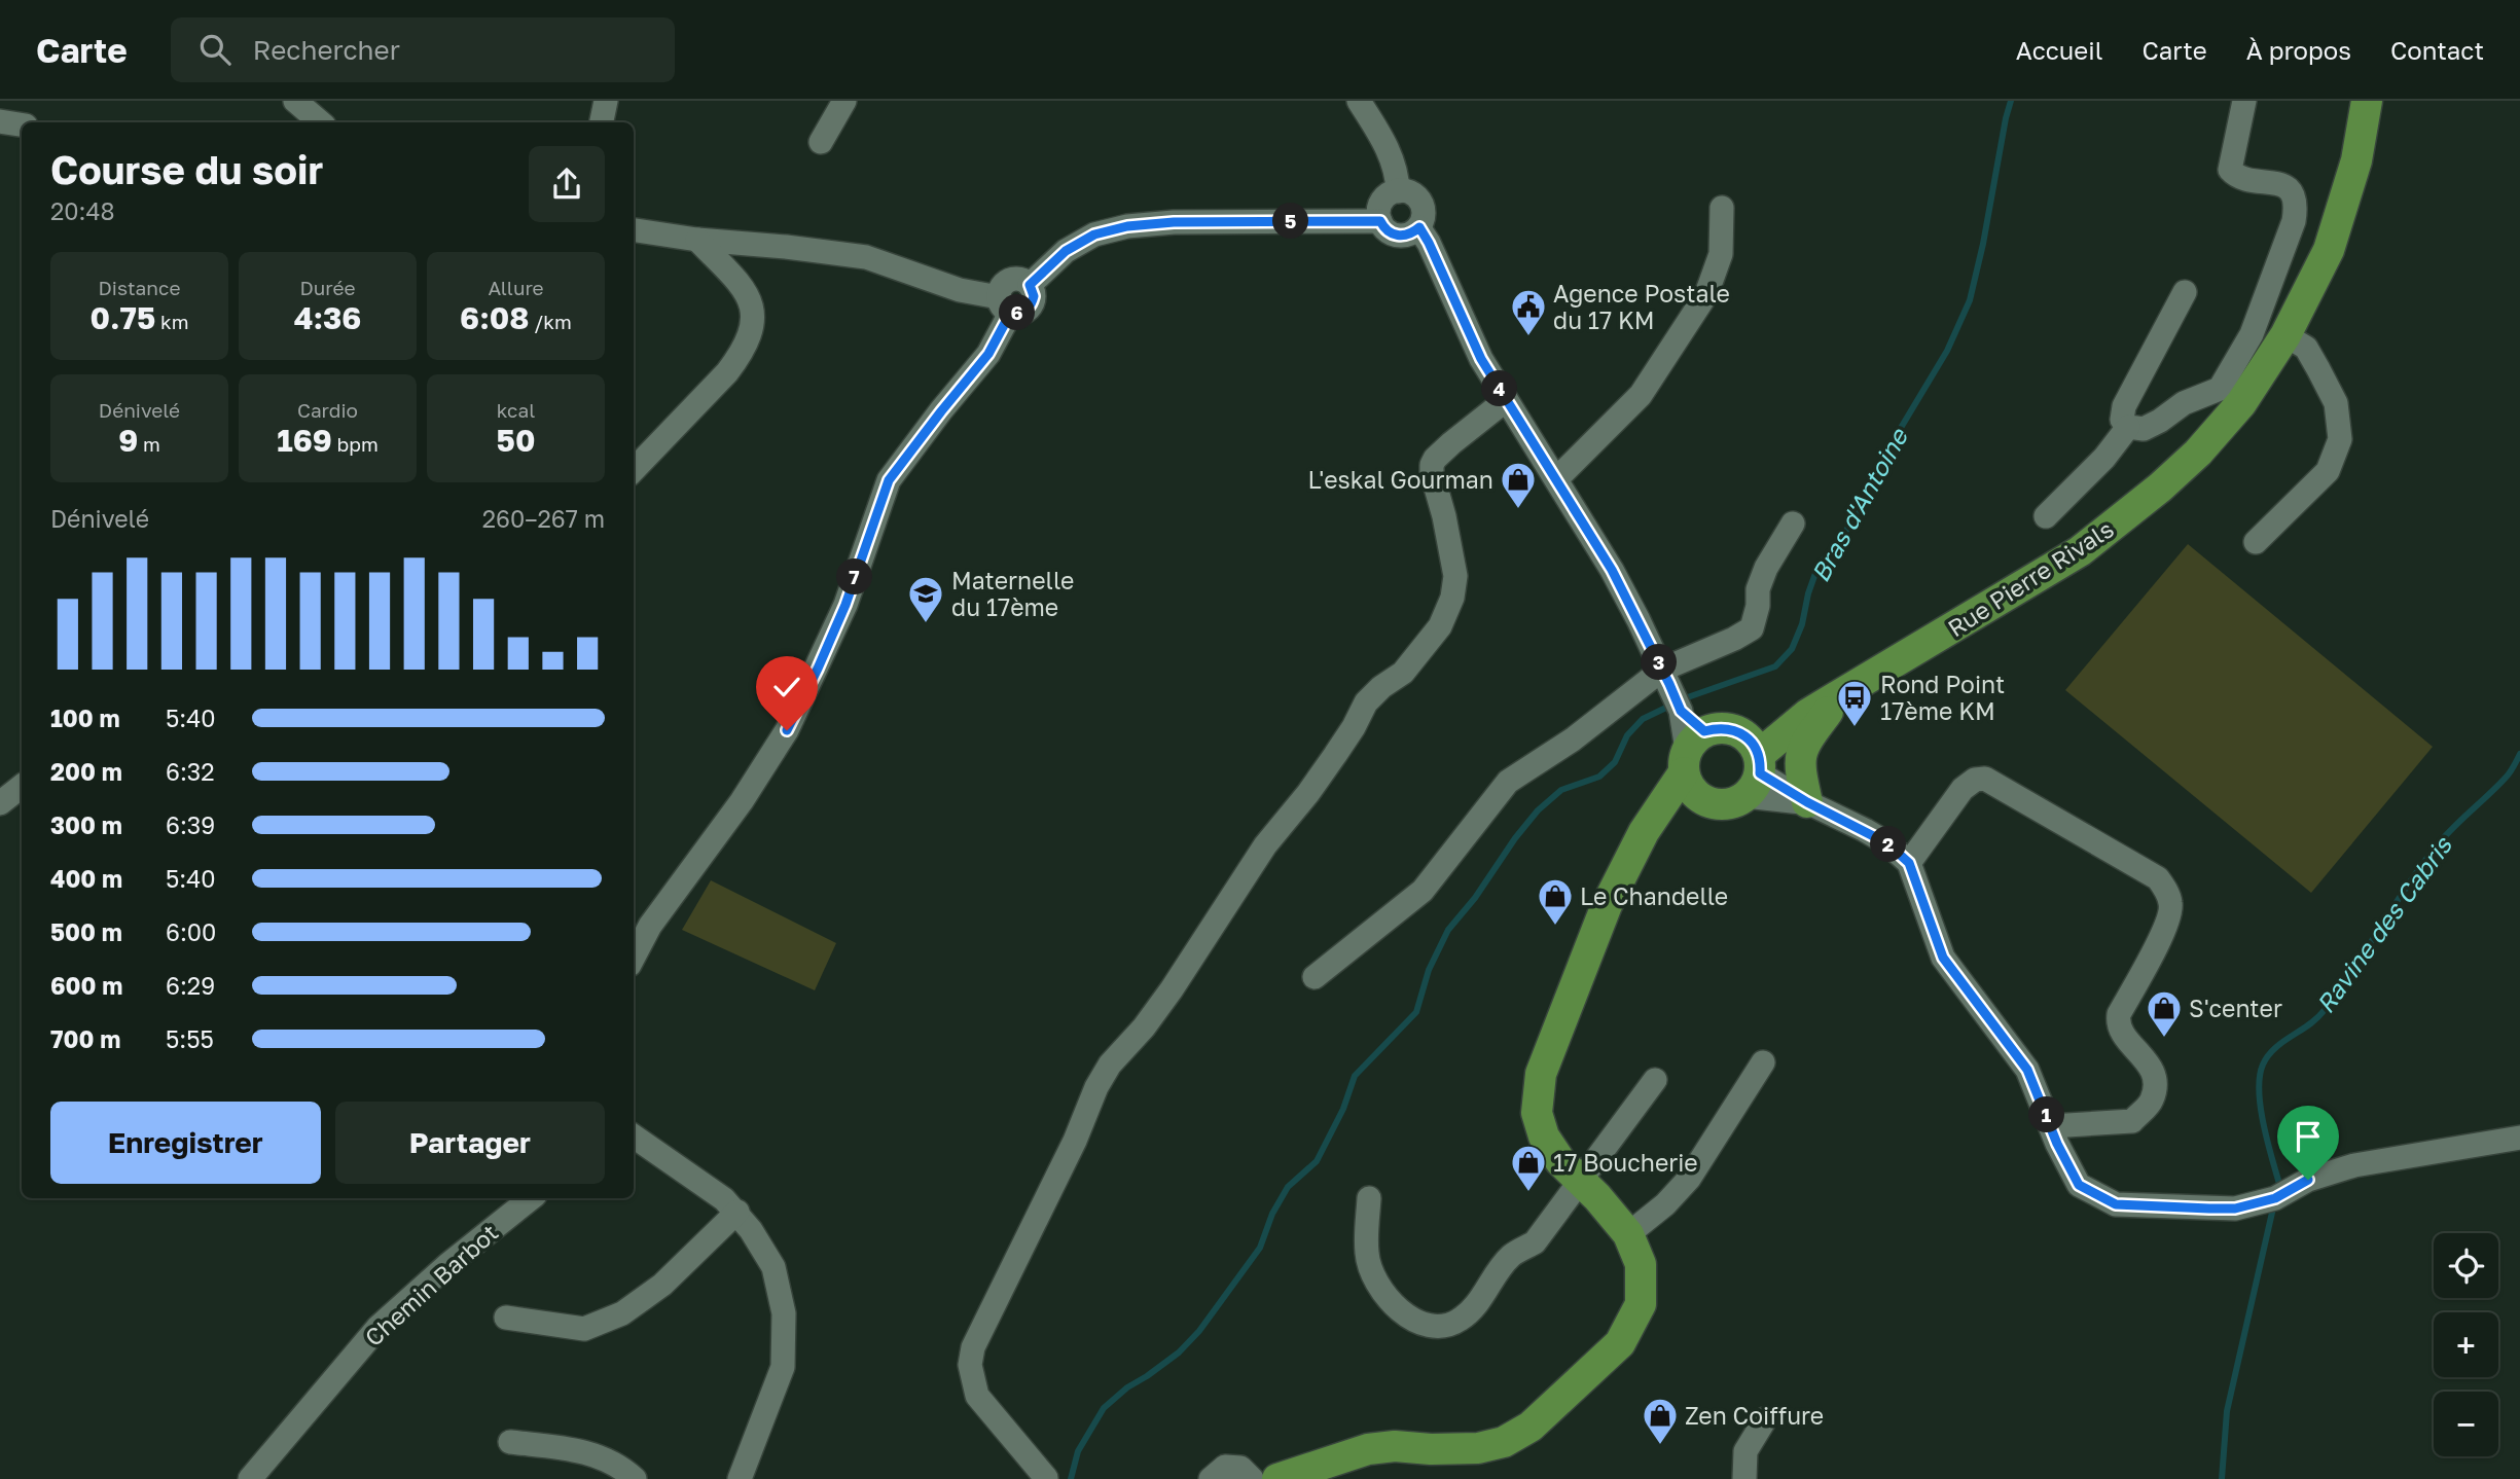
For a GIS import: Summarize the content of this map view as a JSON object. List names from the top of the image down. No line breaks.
{"streets":{"main road":["Rue Pierre Rivals"],"street":["Chemin Barbot"]},"water":["Bras d'Antoine","Ravine des Cabris"],"places":{"public building":["Agence Postale du 17 KM"],"shop":["L'eskal Gourman","Le Chandelle","S'center","17 Boucherie","Zen Coiffure"],"school or university":["Maternelle du 17ème"],"bus stop":["Rond Point 17ème KM"]},"page":{"header":"Carte","search":"Rechercher","nav":["Accueil","Carte","À propos","Contact"],"heading":["Course du soir","20:48"],"pins":["5","6","4","7","3","2","1"],"stats":[["Distance","0.75 km"],["Durée","4:36"],["Allure","6:08 /km"],["Dénivelé","9 m"],["Cardio","169 bpm"],["kcal","50"]],"chart":["Dénivelé","260–267 m"],"list":[{"name":"100 m","note":"5:40"},{"name":"200 m","note":"6:32"},{"name":"300 m","note":"6:39"},{"name":"400 m","note":"5:40"},{"name":"500 m","note":"6:00"},{"name":"600 m","note":"6:29"},{"name":"700 m","note":"5:55"}],"buttons":["Enregistrer","Partager"],"map_buttons":["+","−"]}}
